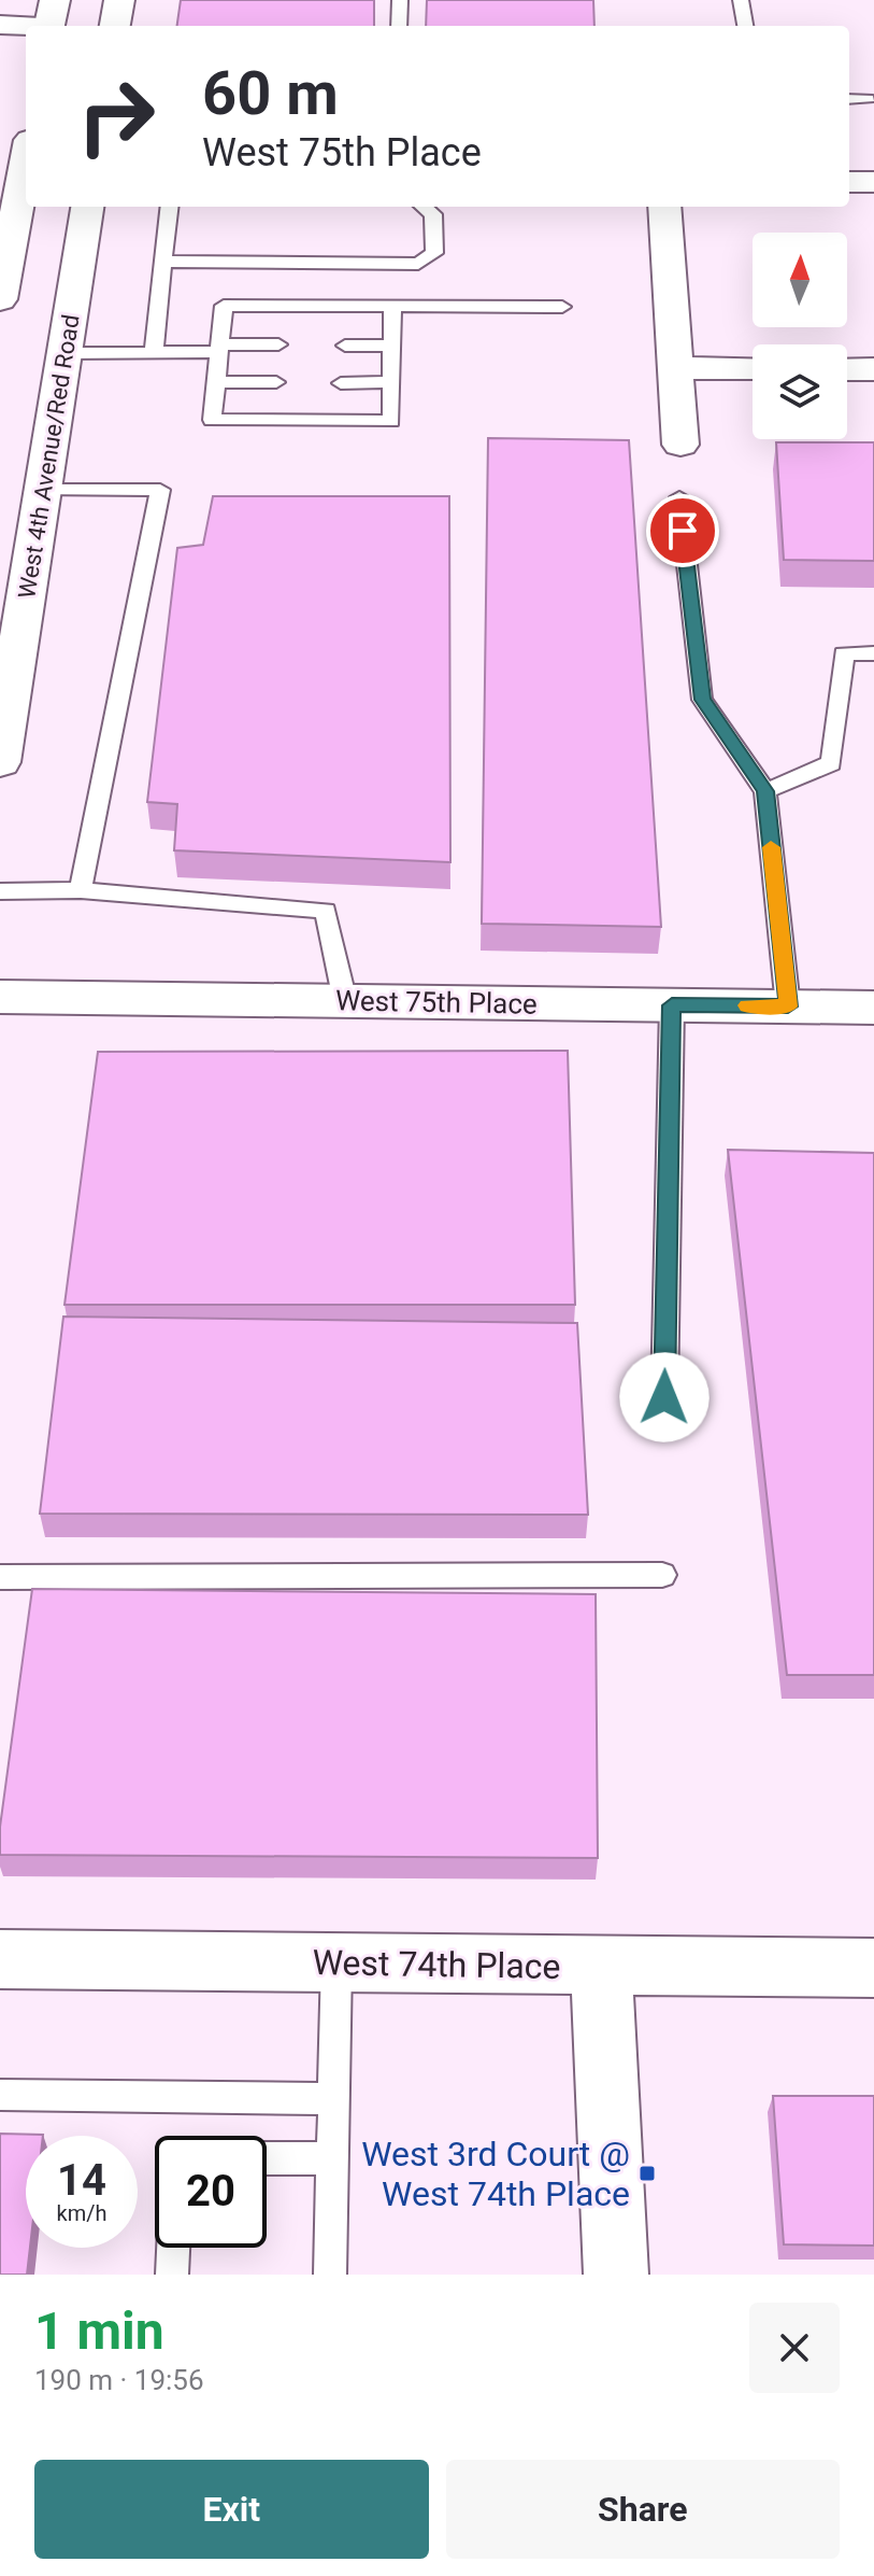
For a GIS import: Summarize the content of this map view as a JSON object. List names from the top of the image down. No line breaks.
{"streets":{"street":["West 4th Avenue/Red Road","West 75th Place","West 74th Place"]},"places":{"transit":["West 3rd Court @ West 74th Place"]},"north":"top","page":{"turn":["60 m","West 75th Place"],"speed":"14 km/h","limit":"20","heading":["1 min","190 m · 19:56"],"buttons":["Exit","Share"]}}
